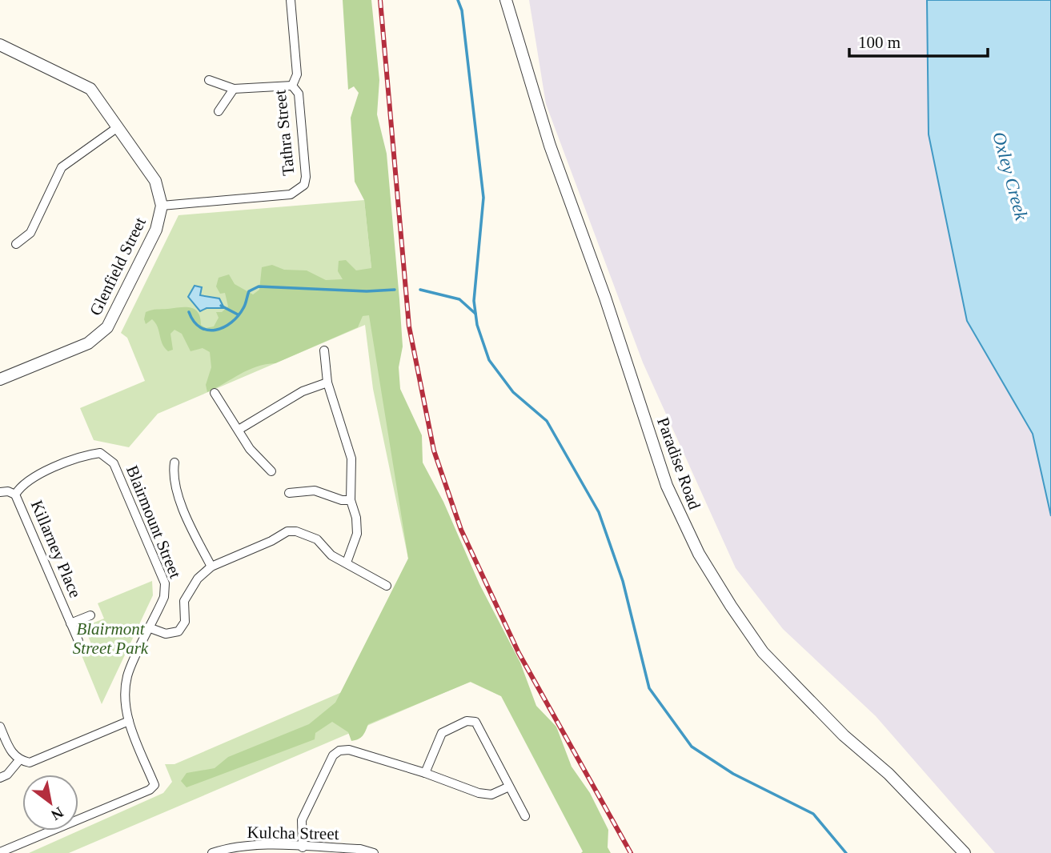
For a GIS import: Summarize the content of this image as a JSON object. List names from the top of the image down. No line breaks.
{"streets":{"street":["Tathra Street","Glenfield Street","Paradise Road","Blairmount Street","Killarney Place","Kulcha Street"]},"crossings":[["Tathra Street","Glenfield Street"],["Blairmount Street","Killarney Place"]],"water":["Oxley Creek"],"parks":["Blairmont Street Park"],"scale_bar":"100 m","north":"bottom right"}
